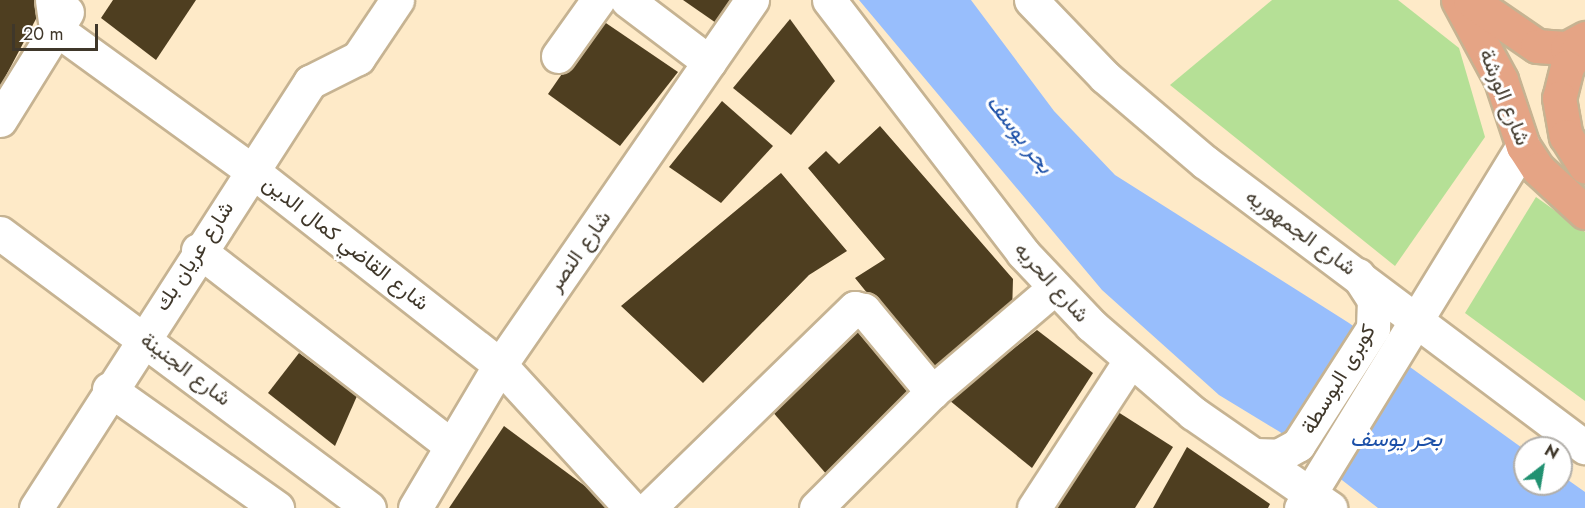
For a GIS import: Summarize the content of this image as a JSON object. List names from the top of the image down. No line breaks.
{"streets":{"main road":["شارع الورشة"],"street":["شارع الجمهوريه","شارع القاضي كمال الدين","شارع النصر","شارع عريان بك","شارع الحريه","شارع الجنينة","كوبرى البوسطة"]},"crossings":[["شارع الورشة","كوبرى البوسطة"],["شارع الجمهوريه","كوبرى البوسطة"],["شارع القاضي كمال الدين","شارع النصر"],["شارع القاضي كمال الدين","شارع عريان بك"],["شارع عريان بك","شارع الجنينة"],["شارع الحريه","كوبرى البوسطة"]],"water":["بحر يوسف"],"scale_bar":"20 m","north":"top right"}
